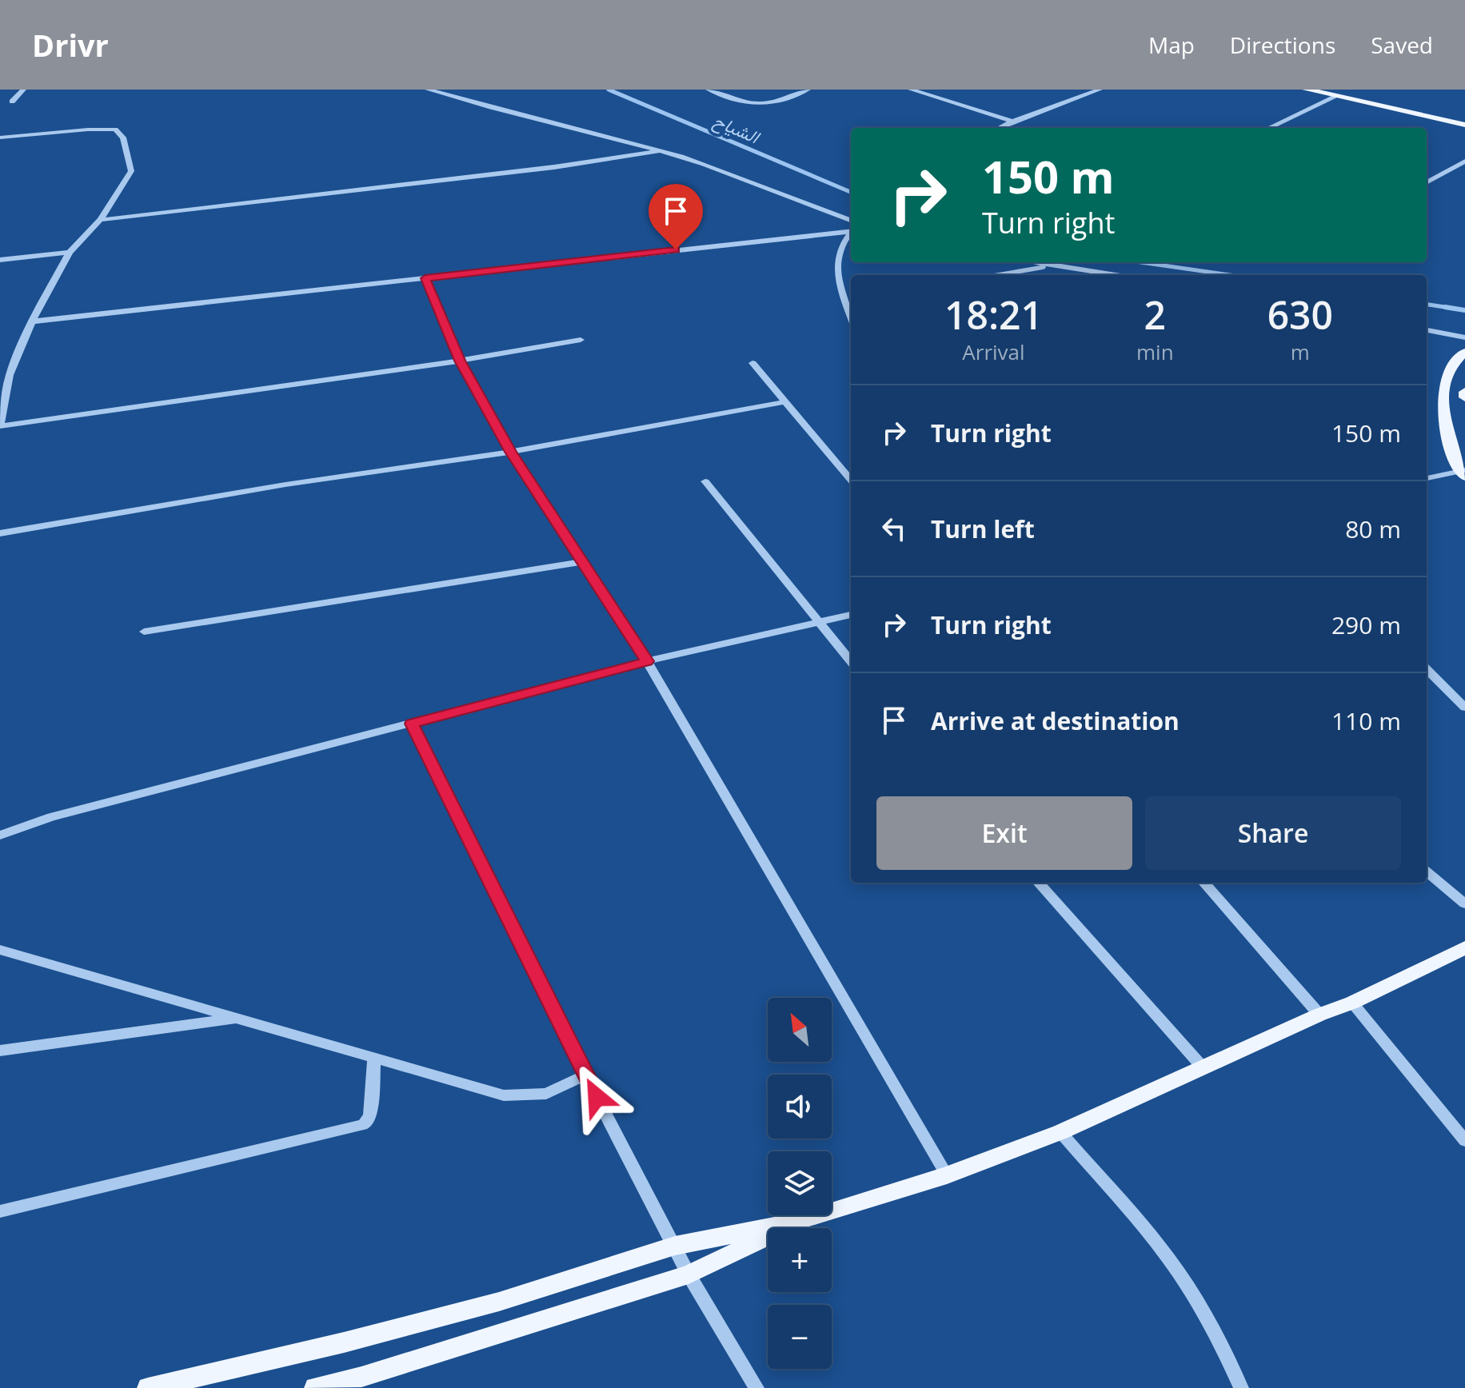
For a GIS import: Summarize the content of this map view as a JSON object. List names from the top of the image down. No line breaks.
{"water":["الشياح"],"north":"top left","page":{"header":"Drivr","nav":["Map","Directions","Saved"],"turn":["150 m","Turn right"],"eta":["18:21","Arrival","2","min","630","m"],"list":[{"name":"Turn right","value":"150 m"},{"name":"Turn left","value":"80 m"},{"name":"Turn right","value":"290 m"},{"name":"Arrive at destination","value":"110 m"}],"buttons":["Exit","Share"],"map_buttons":["+","−"]}}
